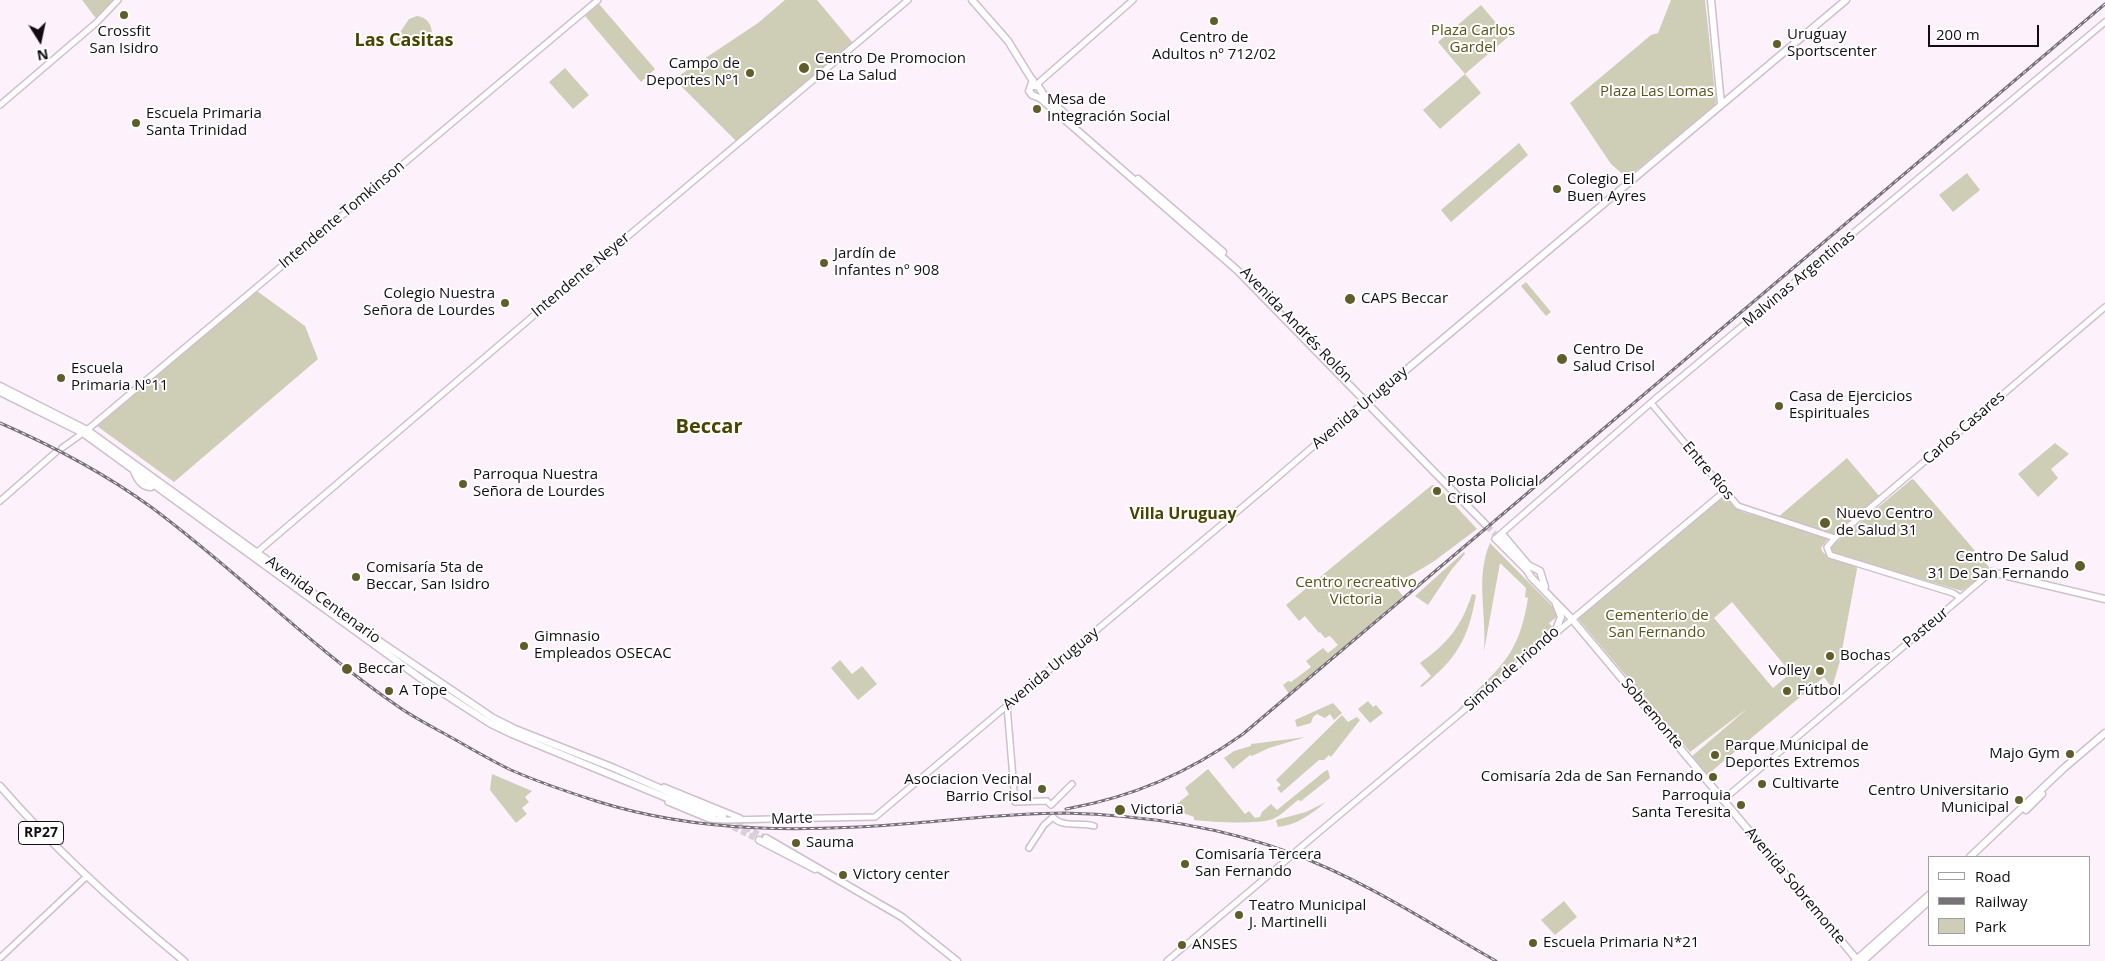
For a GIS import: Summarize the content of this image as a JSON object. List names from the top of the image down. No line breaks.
{"streets":{"main road":["Avenida Andrés Rolón","Avenida Uruguay","Avenida Centenario","Sobremonte","RP27","Avenida Sobremonte"],"street":["Intendente Tomkinson","Intendente Neyer","Malvinas Argentinas","Carlos Casares","Entre Ríos","Pasteur","Simón de Iriondo","Marte"]},"crossings":[["Intendente Tomkinson","Avenida Centenario"],["Intendente Neyer","Avenida Centenario"],["Malvinas Argentinas","Entre Ríos"],["Avenida Andrés Rolón","Avenida Uruguay"],["Avenida Uruguay","Marte"],["Carlos Casares","Entre Ríos"],["Carlos Casares","Pasteur"],["Entre Ríos","Simón de Iriondo"],["Pasteur","Sobremonte"],["Simón de Iriondo","Sobremonte"],["Sobremonte","Avenida Sobremonte"]],"districts":["Las Casitas","Beccar","Villa Uruguay"],"parks":["Plaza Carlos Gardel","Plaza Las Lomas","Centro recreativo Victoria","Cementerio de San Fernando"],"places":["Crossfit San Isidro","Centro de Adultos nº 712/02","Uruguay Sportscenter","Centro De Promocion De La Salud","Campo de Deportes Nº1","Mesa de Integración Social","Escuela Primaria Santa Trinidad","Colegio El Buen Ayres","Jardín de Infantes nº 908","CAPS Beccar","Colegio Nuestra Señora de Lourdes","Centro De Salud Crisol","Escuela Primaria Nº11","Casa de Ejercicios Espirituales","Parroqua Nuestra Señora de Lourdes","Posta Policial Crisol","Nuevo Centro de Salud 31","Centro De Salud 31 De San Fernando","Comisaría 5ta de Beccar, San Isidro","Gimnasio Empleados OSECAC","Bochas","Beccar","Volley","A Tope","Fútbol","Majo Gym","Parque Municipal de Deportes Extremos","Comisaría 2da de San Fernando","Cultivarte","Asociacion Vecinal Barrio Crisol","Centro Universitario Municipal","Parroquia Santa Teresita","Victoria","Sauma","Comisaría Tercera San Fernando","Victory center","Teatro Municipal J. Martinelli","Escuela Primaria N*21","ANSES"],"legend":["Road","Railway","Park"],"scale_bar":"200 m","north":"bottom"}
